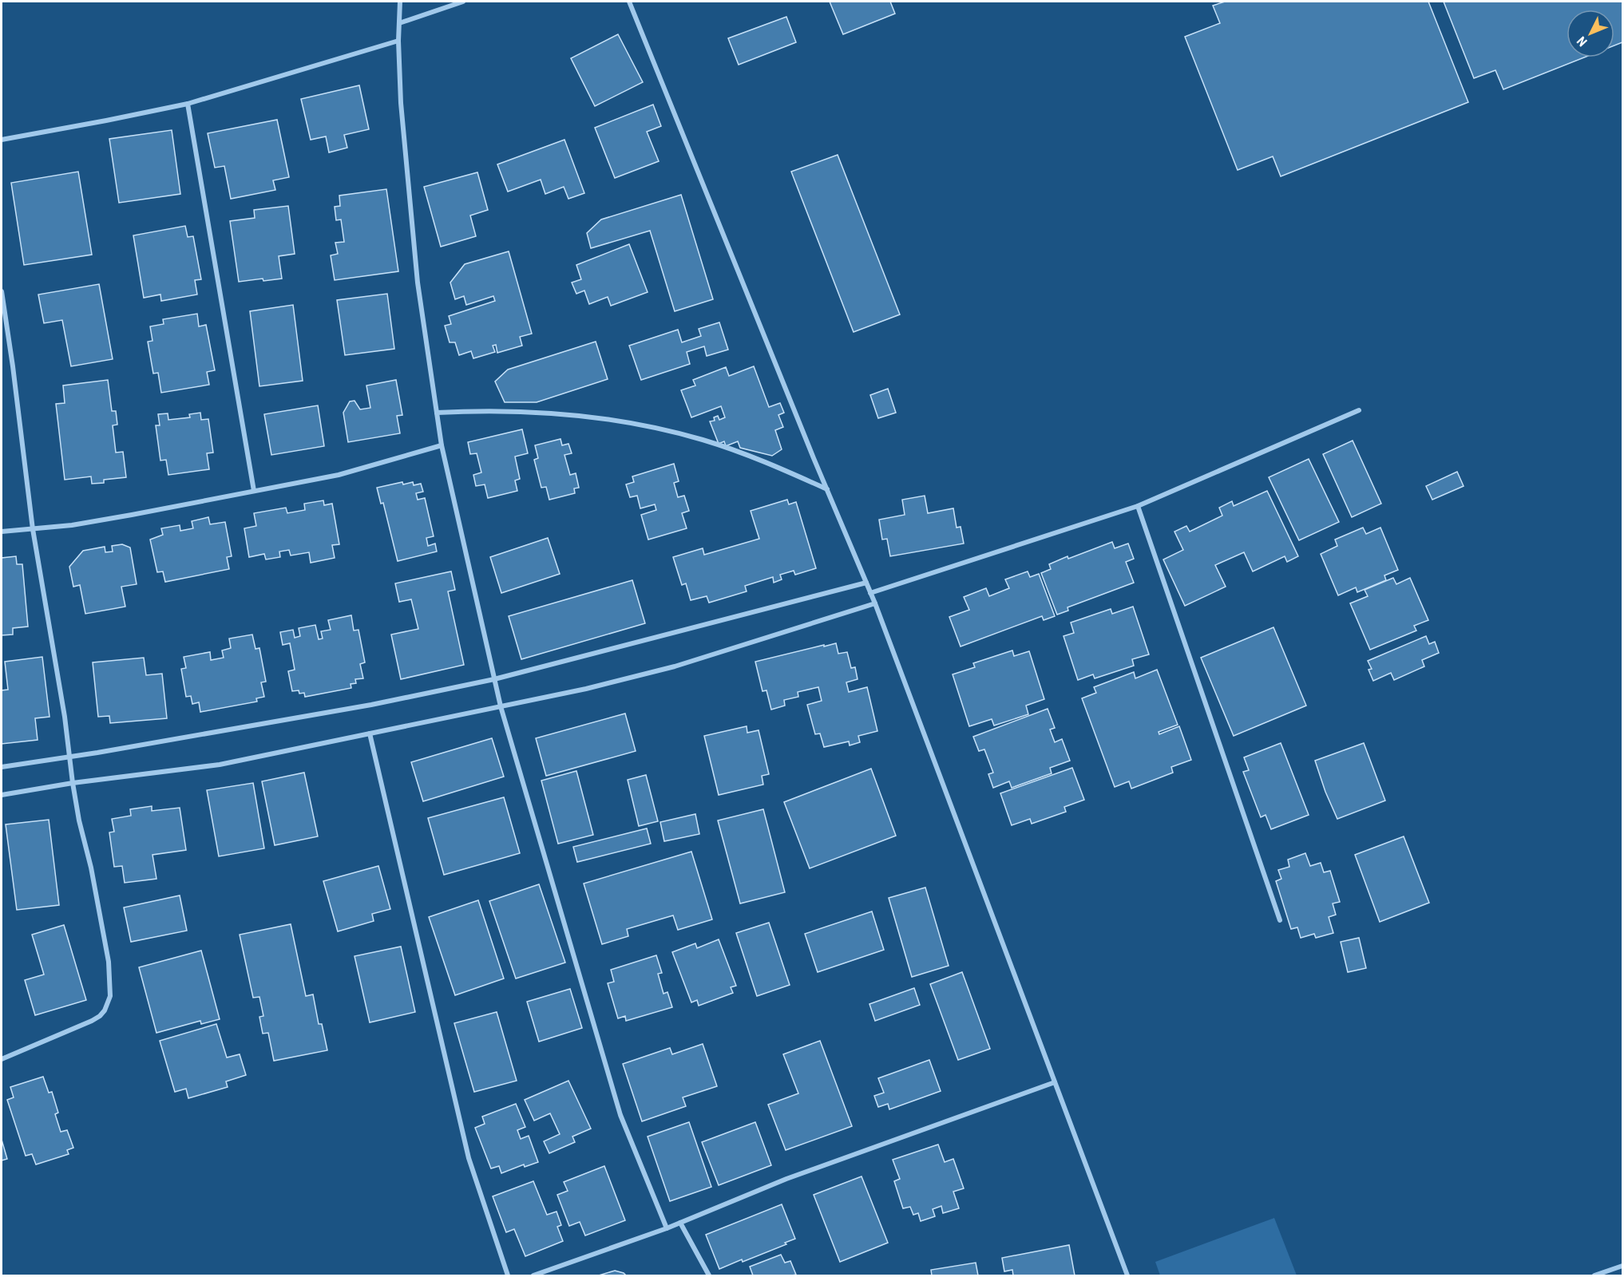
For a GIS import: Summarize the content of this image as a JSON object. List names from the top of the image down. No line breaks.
{"north":"bottom left"}
